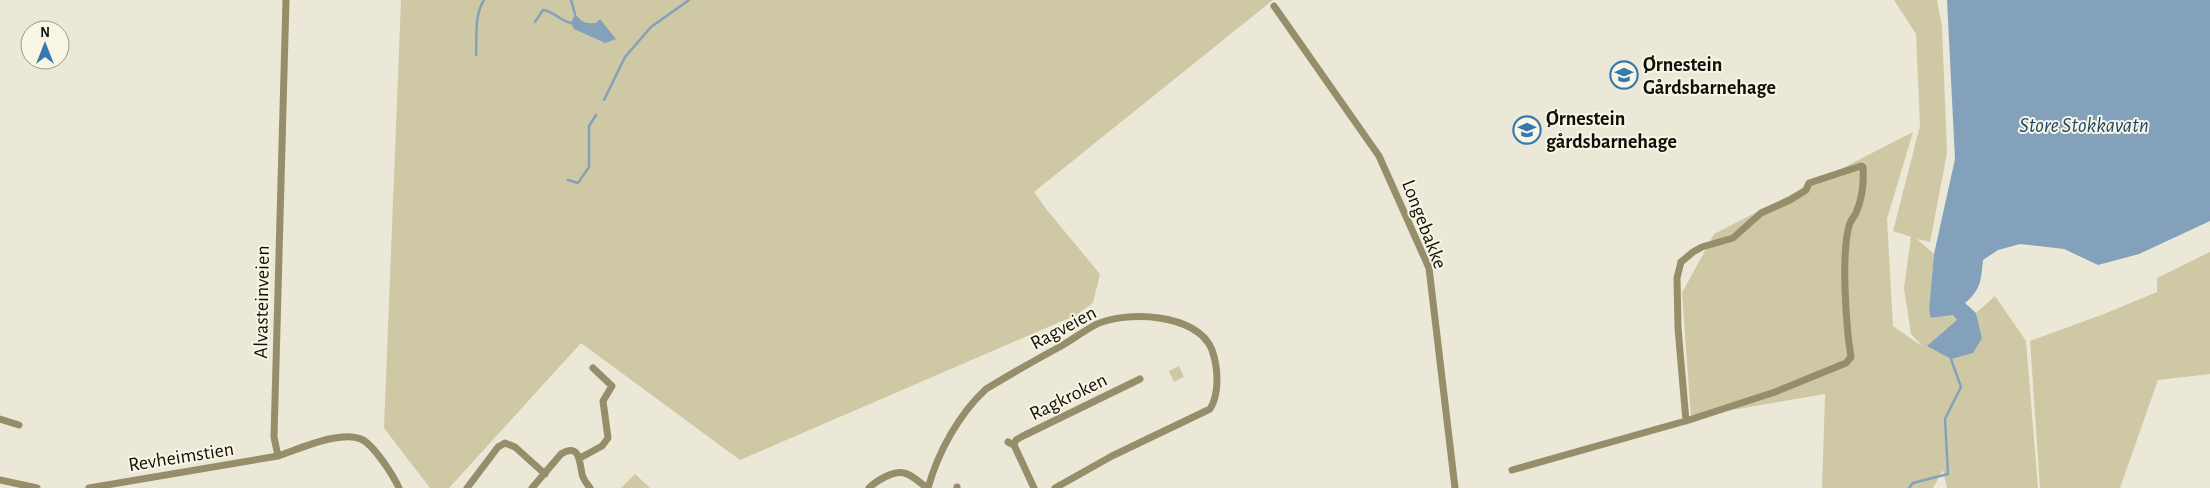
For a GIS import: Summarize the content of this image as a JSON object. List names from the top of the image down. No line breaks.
{"streets":{"street":["Longebakke","Alvasteinveien","Ragveien","Ragkroken","Revheimstien"]},"crossings":[["Alvasteinveien","Revheimstien"]],"water":["Store Stokkavatn"],"places":{"school or university":["Ørnestein Gårdsbarnehage","Ørnestein gårdsbarnehage"]},"north":"top"}
